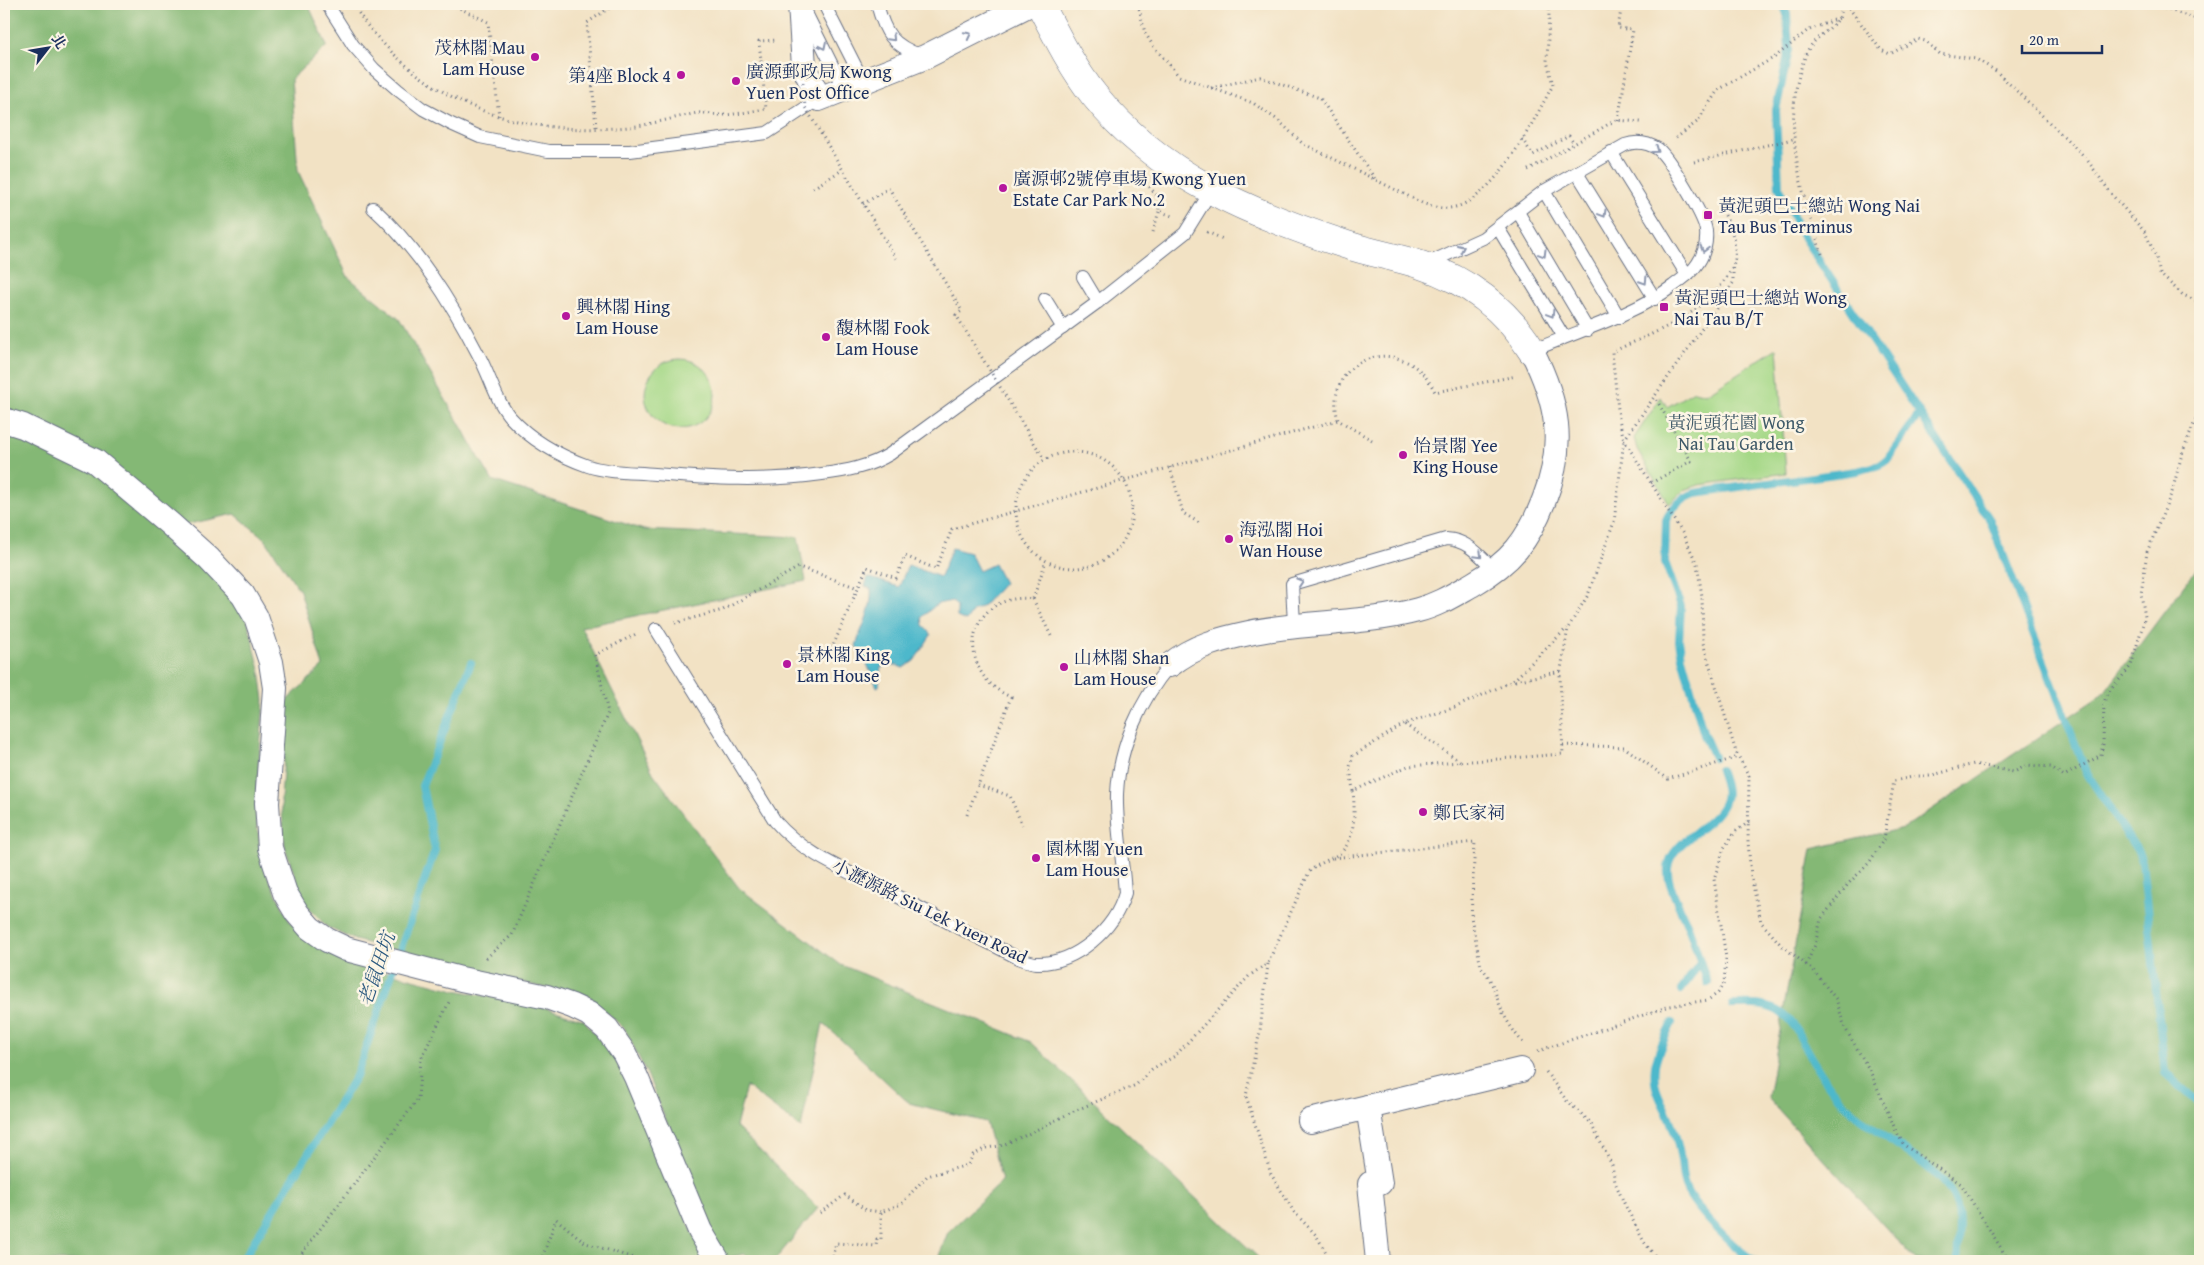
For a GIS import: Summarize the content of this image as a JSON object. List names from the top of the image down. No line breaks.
{"streets":{"street":["小瀝源路 Siu Lek Yuen Road"]},"water":["老鼠田坑"],"parks":["黃泥頭花園 Wong Nai Tau Garden"],"places":{"other":["茂林閣 Mau Lam House","第4座 Block 4","廣源郵政局 Kwong Yuen Post Office","廣源邨2號停車場 Kwong Yuen Estate Car Park No.2","興林閣 Hing Lam House","馥林閣 Fook Lam House","怡景閣 Yee King House","海泓閣 Hoi Wan House","景林閣 King Lam House","山林閣 Shan Lam House","鄭氏家祠","園林閣 Yuen Lam House"],"transit":["黃泥頭巴士總站 Wong Nai Tau Bus Terminus","黃泥頭巴士總站 Wong Nai Tau B/T"]},"scale_bar":"20 m","north":"top right"}
